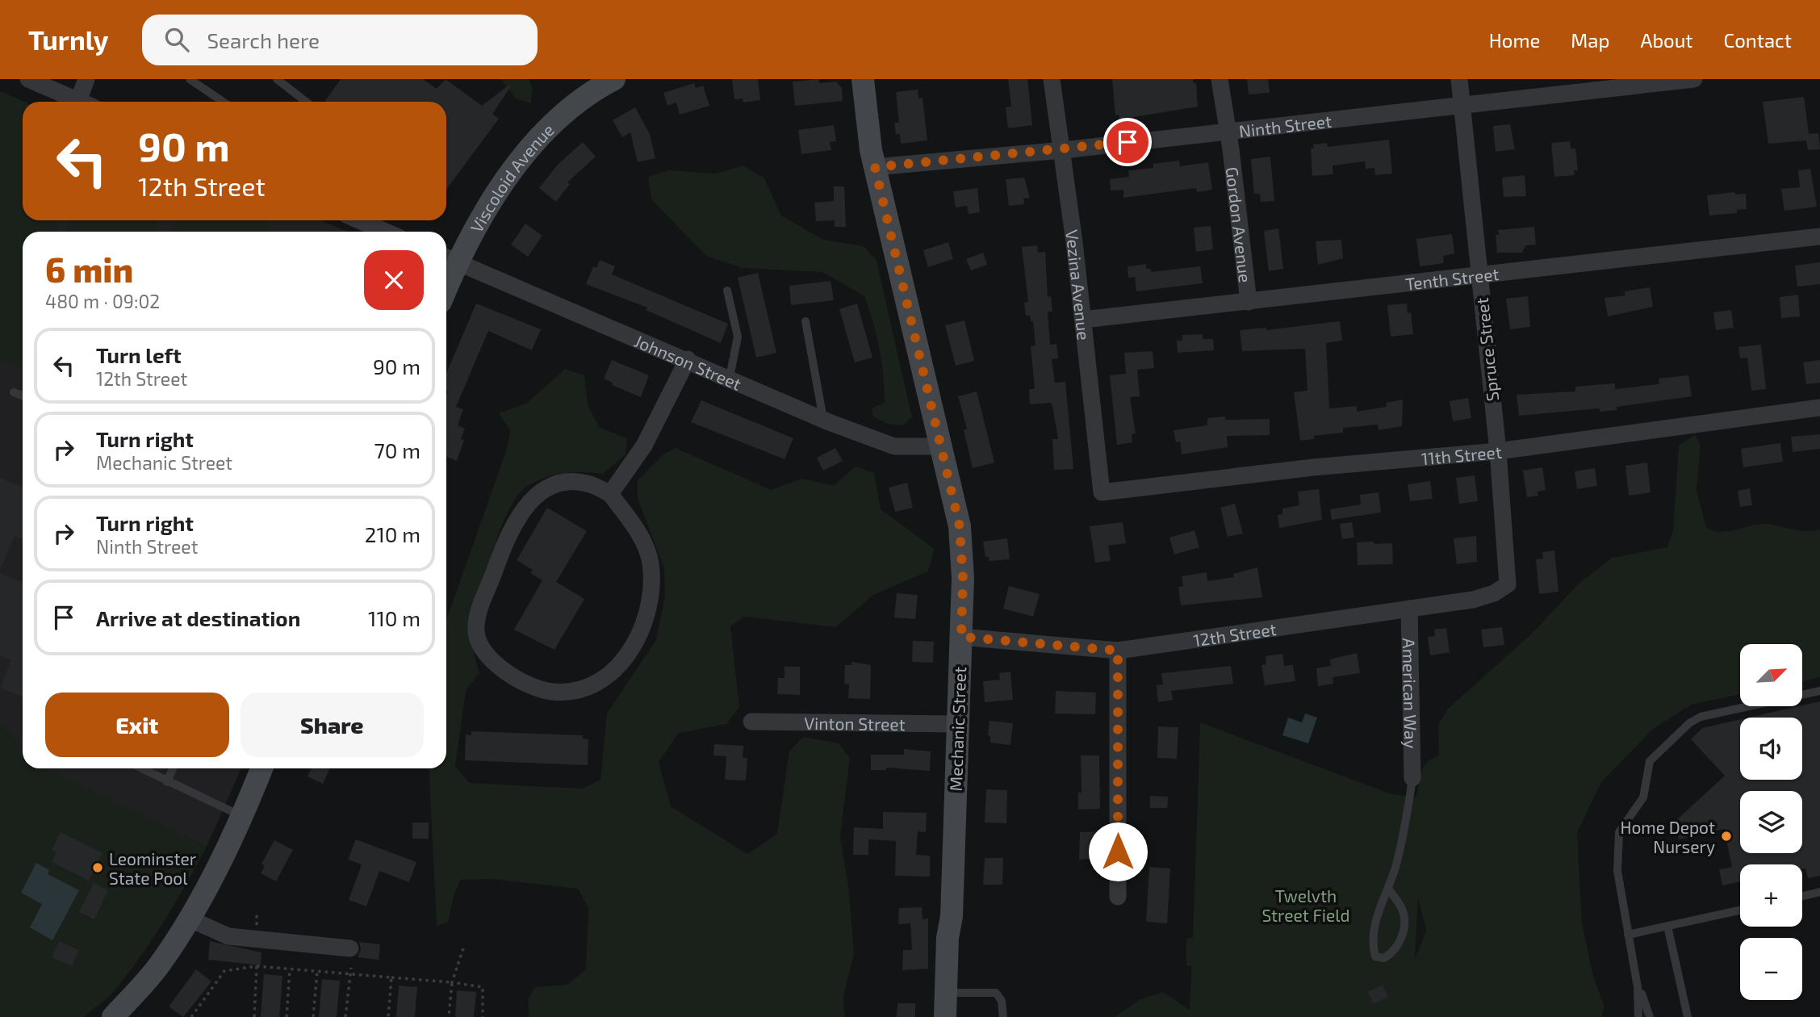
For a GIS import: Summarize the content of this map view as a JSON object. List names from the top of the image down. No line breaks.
{"streets":{"main road":["Viscoloid Avenue","Mechanic Street"],"street":["Ninth Street","Gordon Avenue","Tenth Street","Vezina Avenue","Spruce Street","Johnson Street","11th Street","12th Street","American Way","Vinton Street"]},"crossings":[["Ninth Street","Gordon Avenue"],["Ninth Street","Vezina Avenue"],["Ninth Street","Spruce Street"],["Ninth Street","Mechanic Street"],["Viscoloid Avenue","Johnson Street"],["Gordon Avenue","Tenth Street"],["Tenth Street","Vezina Avenue"],["Tenth Street","Spruce Street"],["Vezina Avenue","11th Street"],["Spruce Street","11th Street"],["Spruce Street","12th Street"],["Johnson Street","Mechanic Street"],["12th Street","American Way"],["12th Street","Mechanic Street"],["Vinton Street","Mechanic Street"]],"parks":["Twelvth Street Field"],"places":["Home Depot Nursery","Leominster State Pool"],"north":"top right","page":{"header":"Turnly","search":"Search here","nav":["Home","Map","About","Contact"],"turn":["90 m","12th Street"],"heading":["6 min","480 m · 09:02"],"list":[{"name":"Turn left","note":"12th Street","value":"90 m"},{"name":"Turn right","note":"Mechanic Street","value":"70 m"},{"name":"Turn right","note":"Ninth Street","value":"210 m"},{"name":"Arrive at destination","value":"110 m"}],"map_buttons":["+","−"],"buttons":["Exit","Share"]}}
